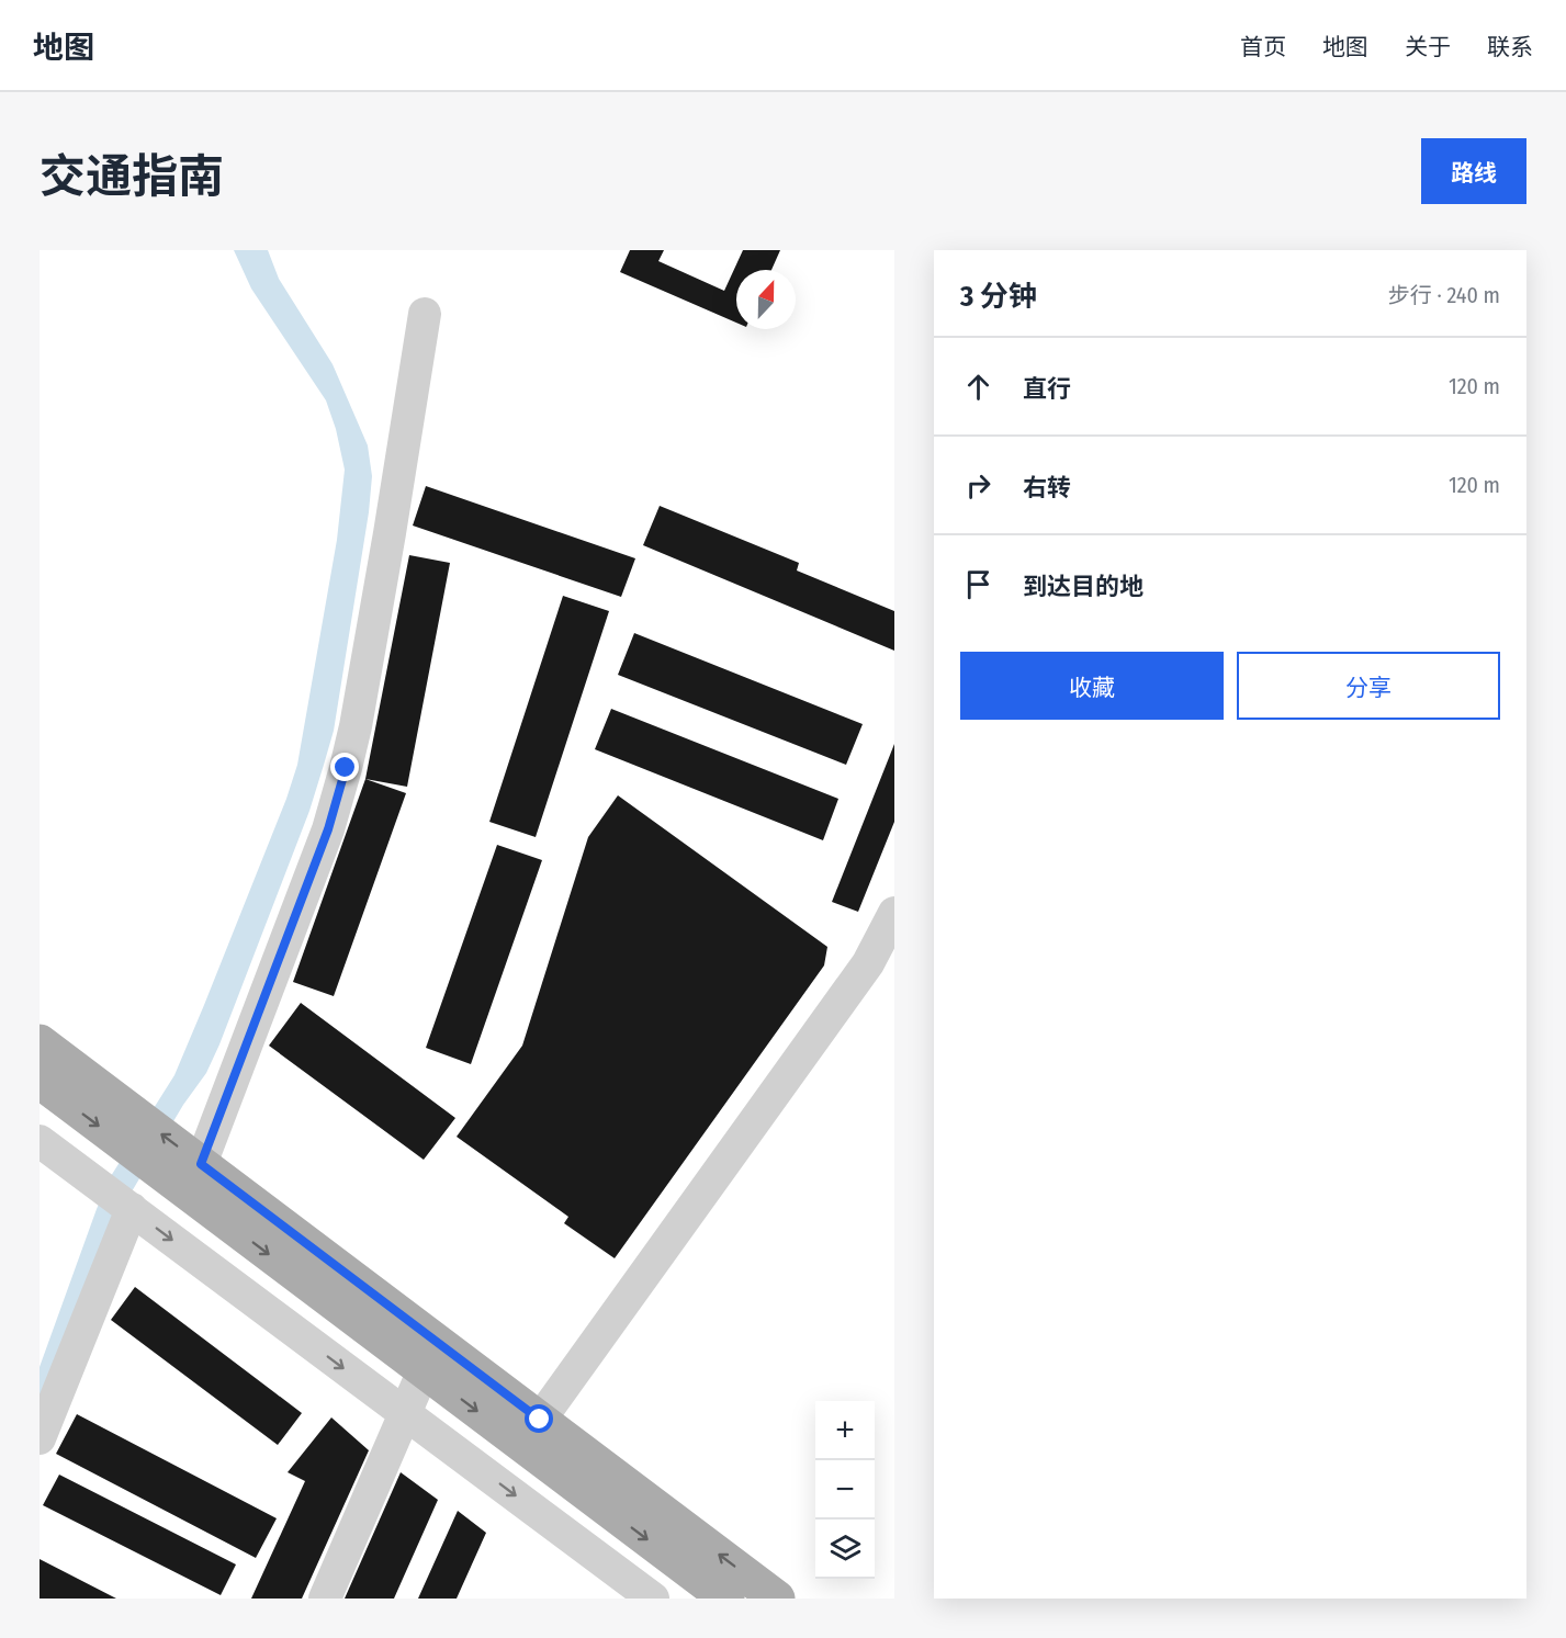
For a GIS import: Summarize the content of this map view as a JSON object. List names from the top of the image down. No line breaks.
{"north":"top","page":{"header":"地图","nav":["首页","地图","关于","联系"],"title":"交通指南","buttons":["路线",["收藏","分享"]],"heading":["3 分钟","步行 · 240 m"],"list":[["直行","120 m"],["右转","120 m"],"到达目的地"],"map_buttons":["+","−"]}}
